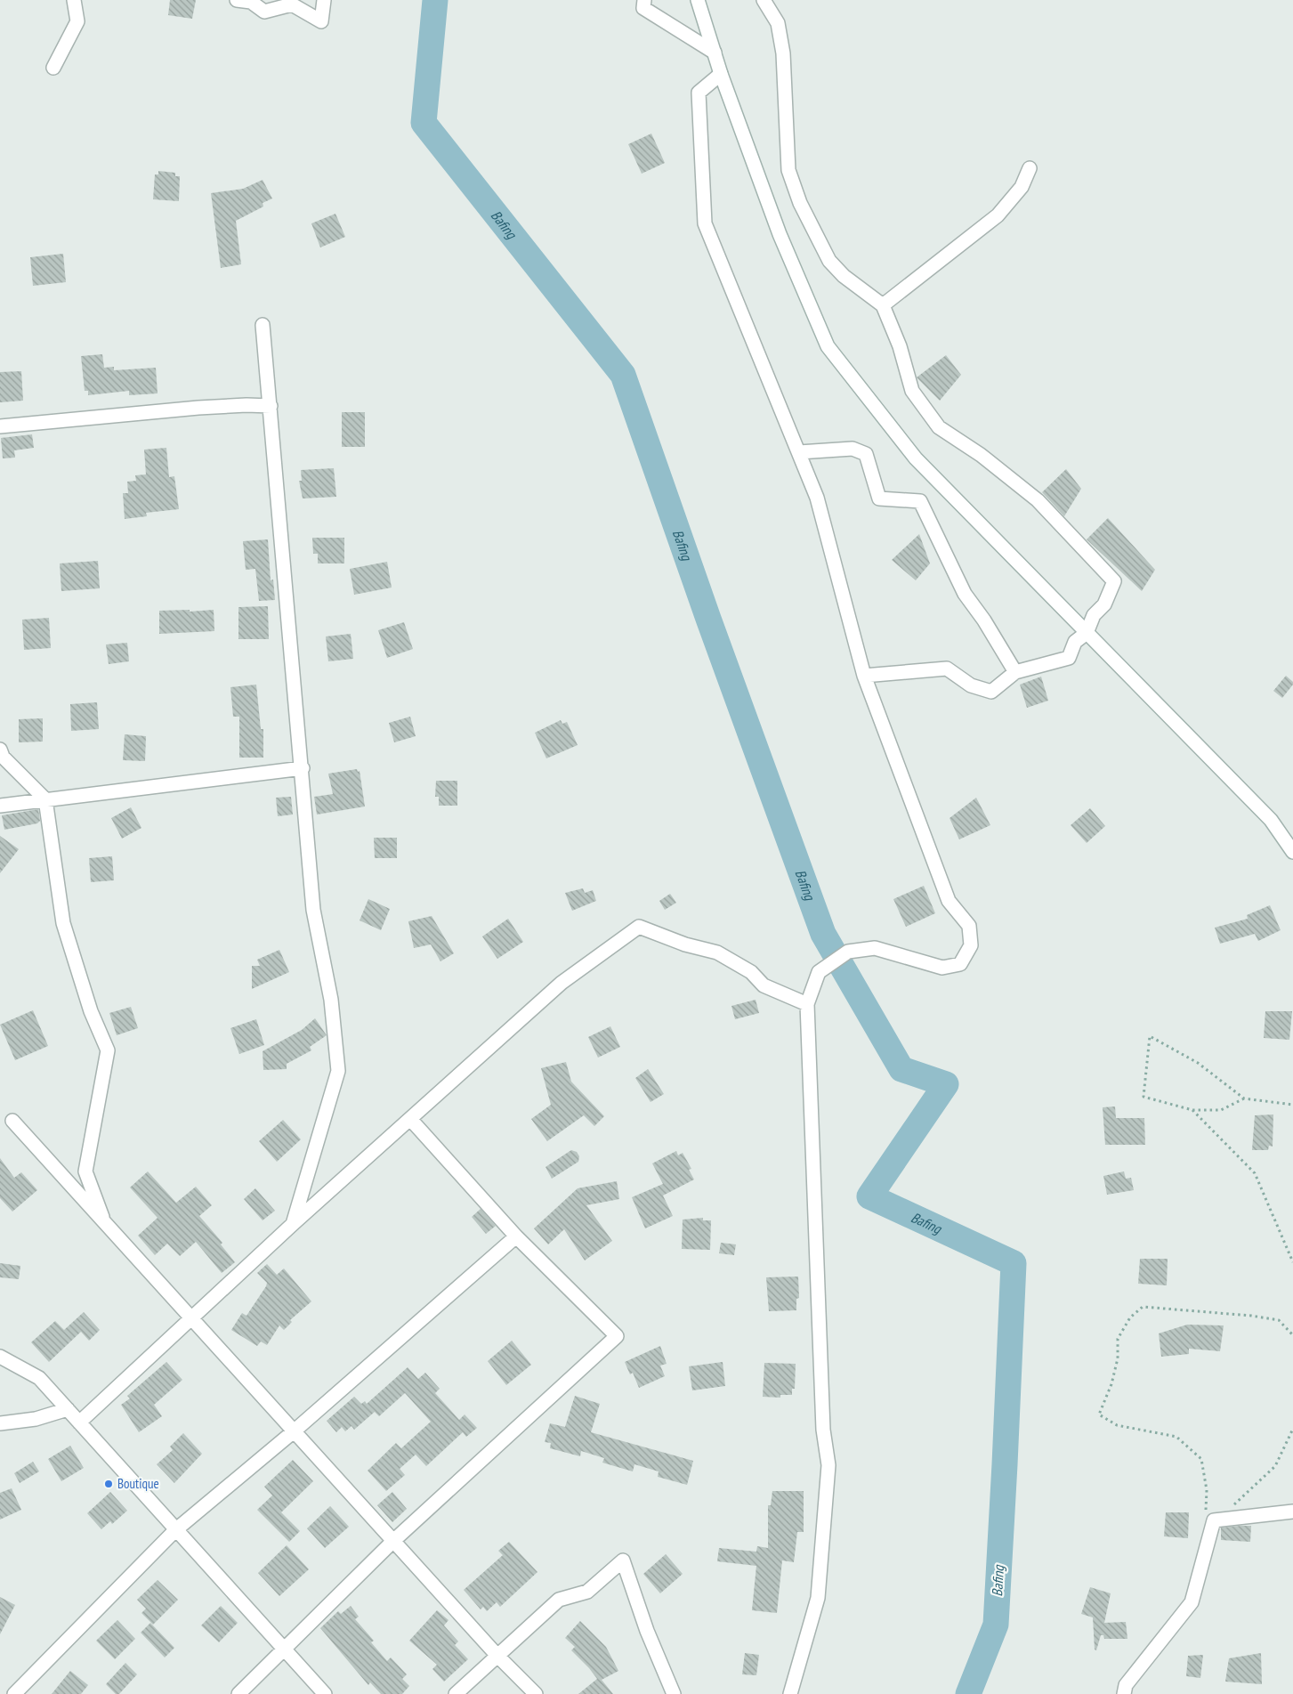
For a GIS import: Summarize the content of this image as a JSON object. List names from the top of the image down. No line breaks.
{"water":["Bafing"],"places":["Boutique"]}
